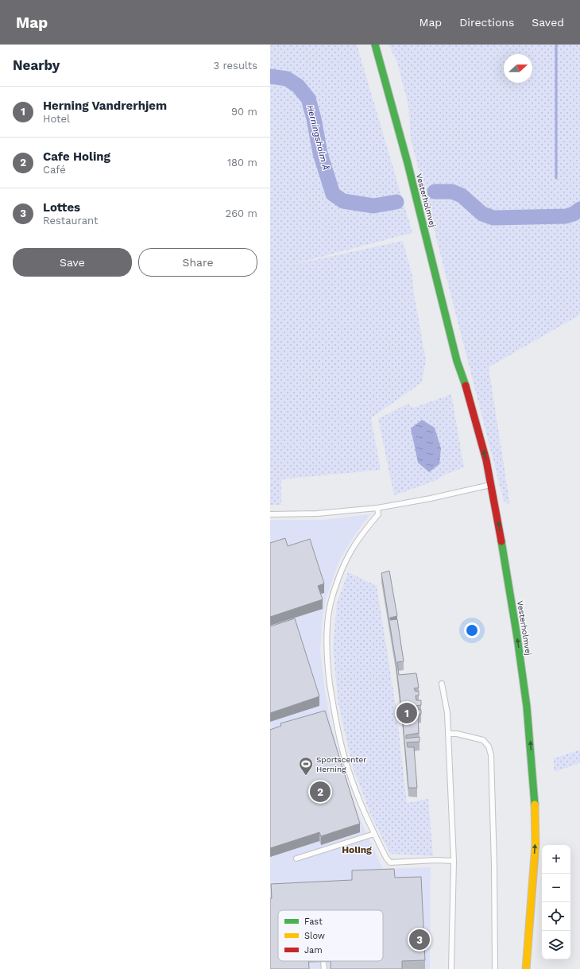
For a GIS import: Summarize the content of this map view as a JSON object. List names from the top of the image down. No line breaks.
{"streets":{"street":["Vesterholmvej"]},"one_way":["Vesterholmvej"],"districts":["Holing"],"water":["Herningsholm Å"],"places":{"sports":["Sportscenter Herning"]},"legend":["Fast","Slow","Jam"],"north":"right","page":{"header":"Map","nav":["Map","Directions","Saved"],"heading":["Nearby","3 results"],"list":[{"mark":"1","name":"Herning Vandrerhjem","note":"Hotel","value":"90 m"},{"mark":"2","name":"Cafe Holing","note":"Café","value":"180 m"},{"mark":"3","name":"Lottes","note":"Restaurant","value":"260 m"}],"buttons":["Save","Share"],"pins":["1","2","3"],"map_buttons":["+","−"]}}
